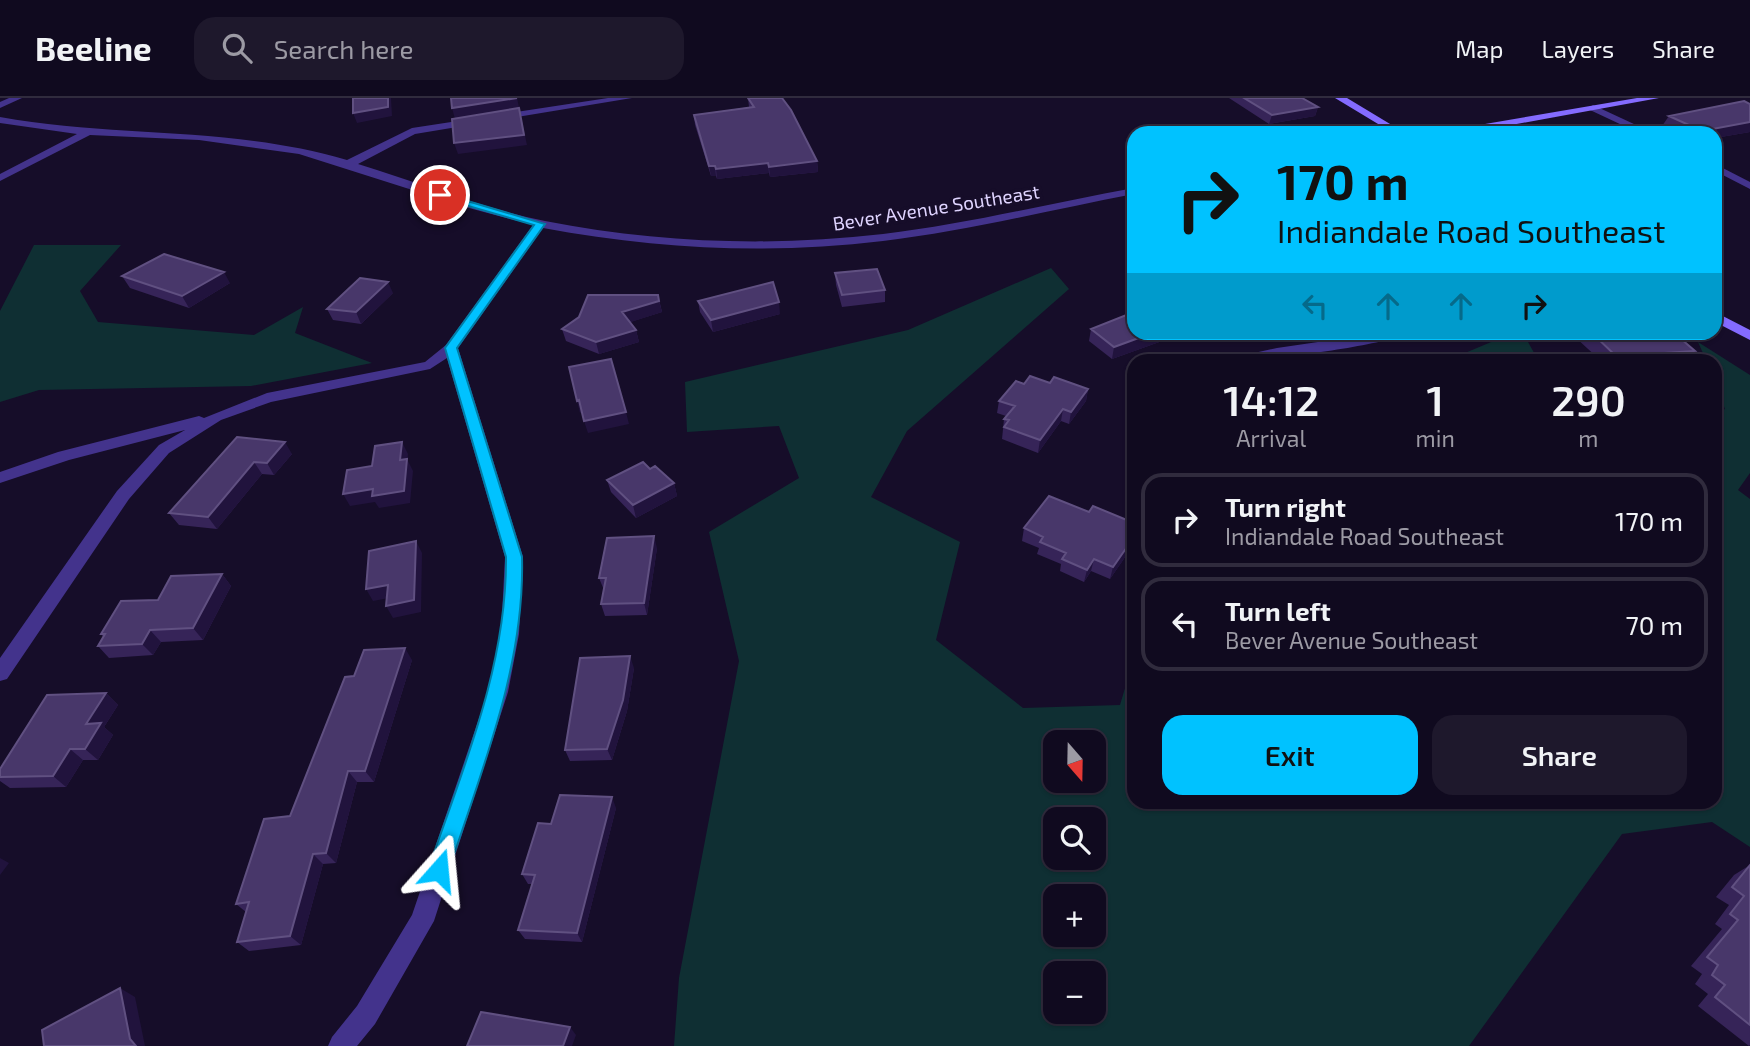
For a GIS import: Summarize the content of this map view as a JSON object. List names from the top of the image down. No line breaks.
{"streets":{"street":["Bever Avenue Southeast"]},"north":"bottom","page":{"header":"Beeline","search":"Search here","nav":["Map","Layers","Share"],"turn":["170 m","Indiandale Road Southeast"],"eta":["14:12","Arrival","1","min","290","m"],"list":[{"name":"Turn right","note":"Indiandale Road Southeast","value":"170 m"},{"name":"Turn left","note":"Bever Avenue Southeast","value":"70 m"}],"buttons":["Exit","Share"],"map_buttons":["+","−"]}}
